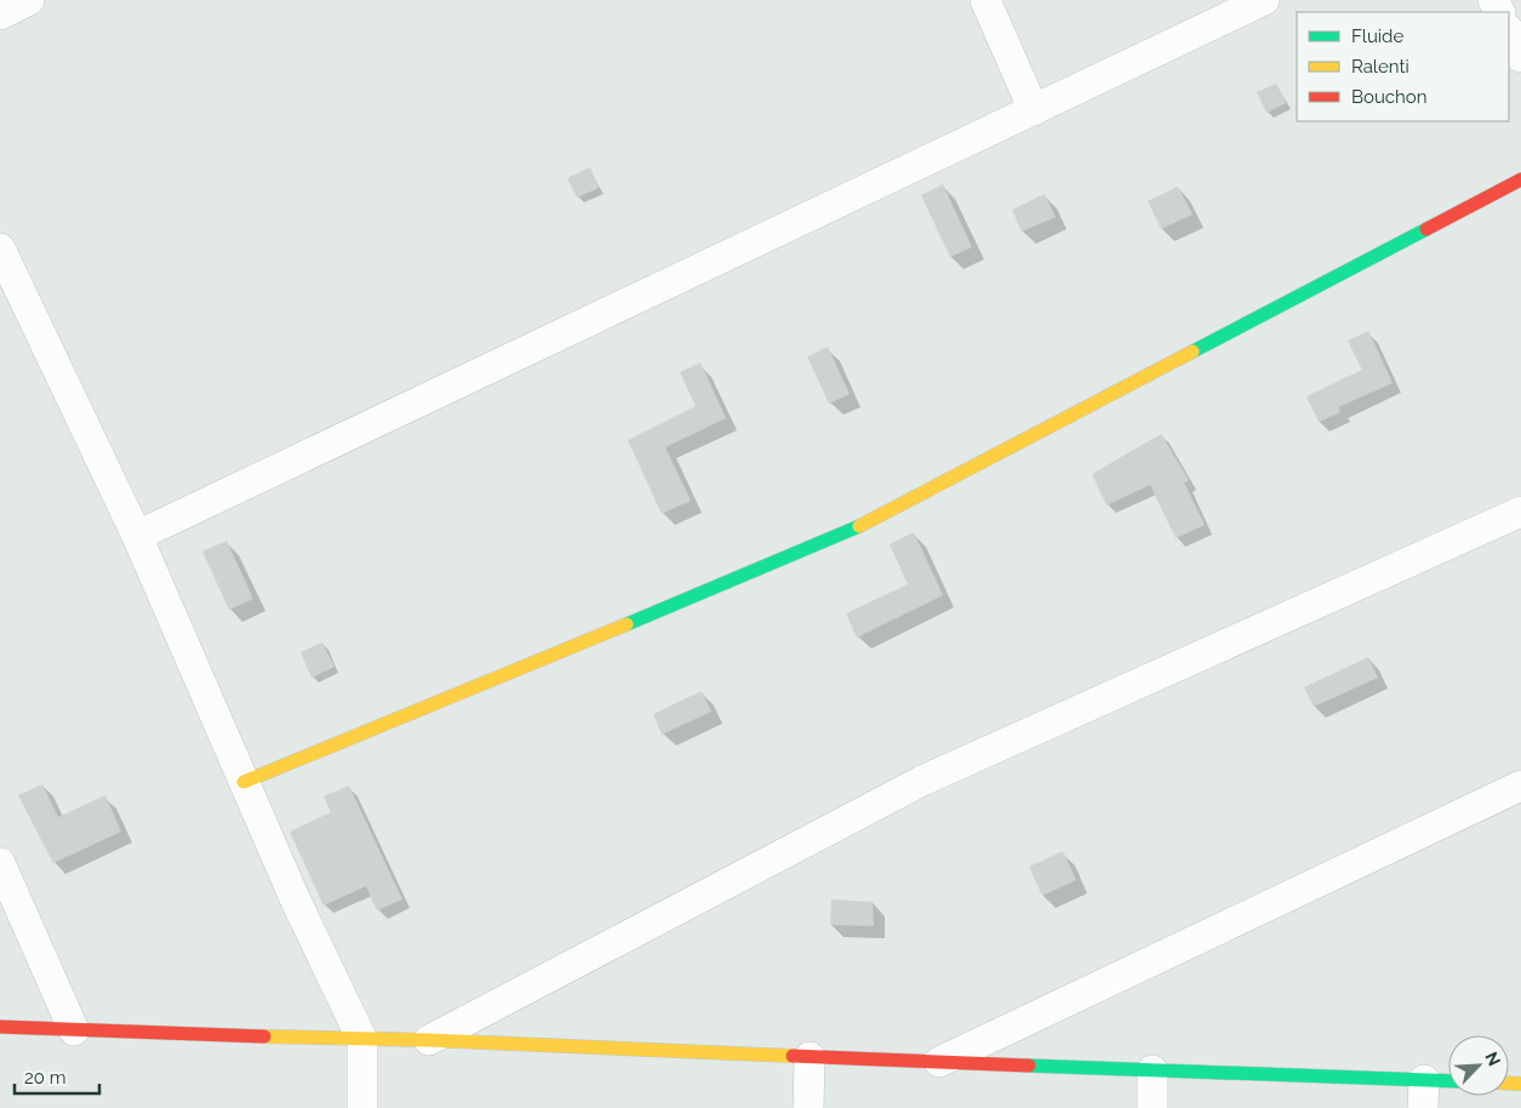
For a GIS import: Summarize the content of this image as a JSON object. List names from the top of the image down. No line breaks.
{"legend":["Fluide","Ralenti","Bouchon"],"scale_bar":"20 m","north":"top right"}
